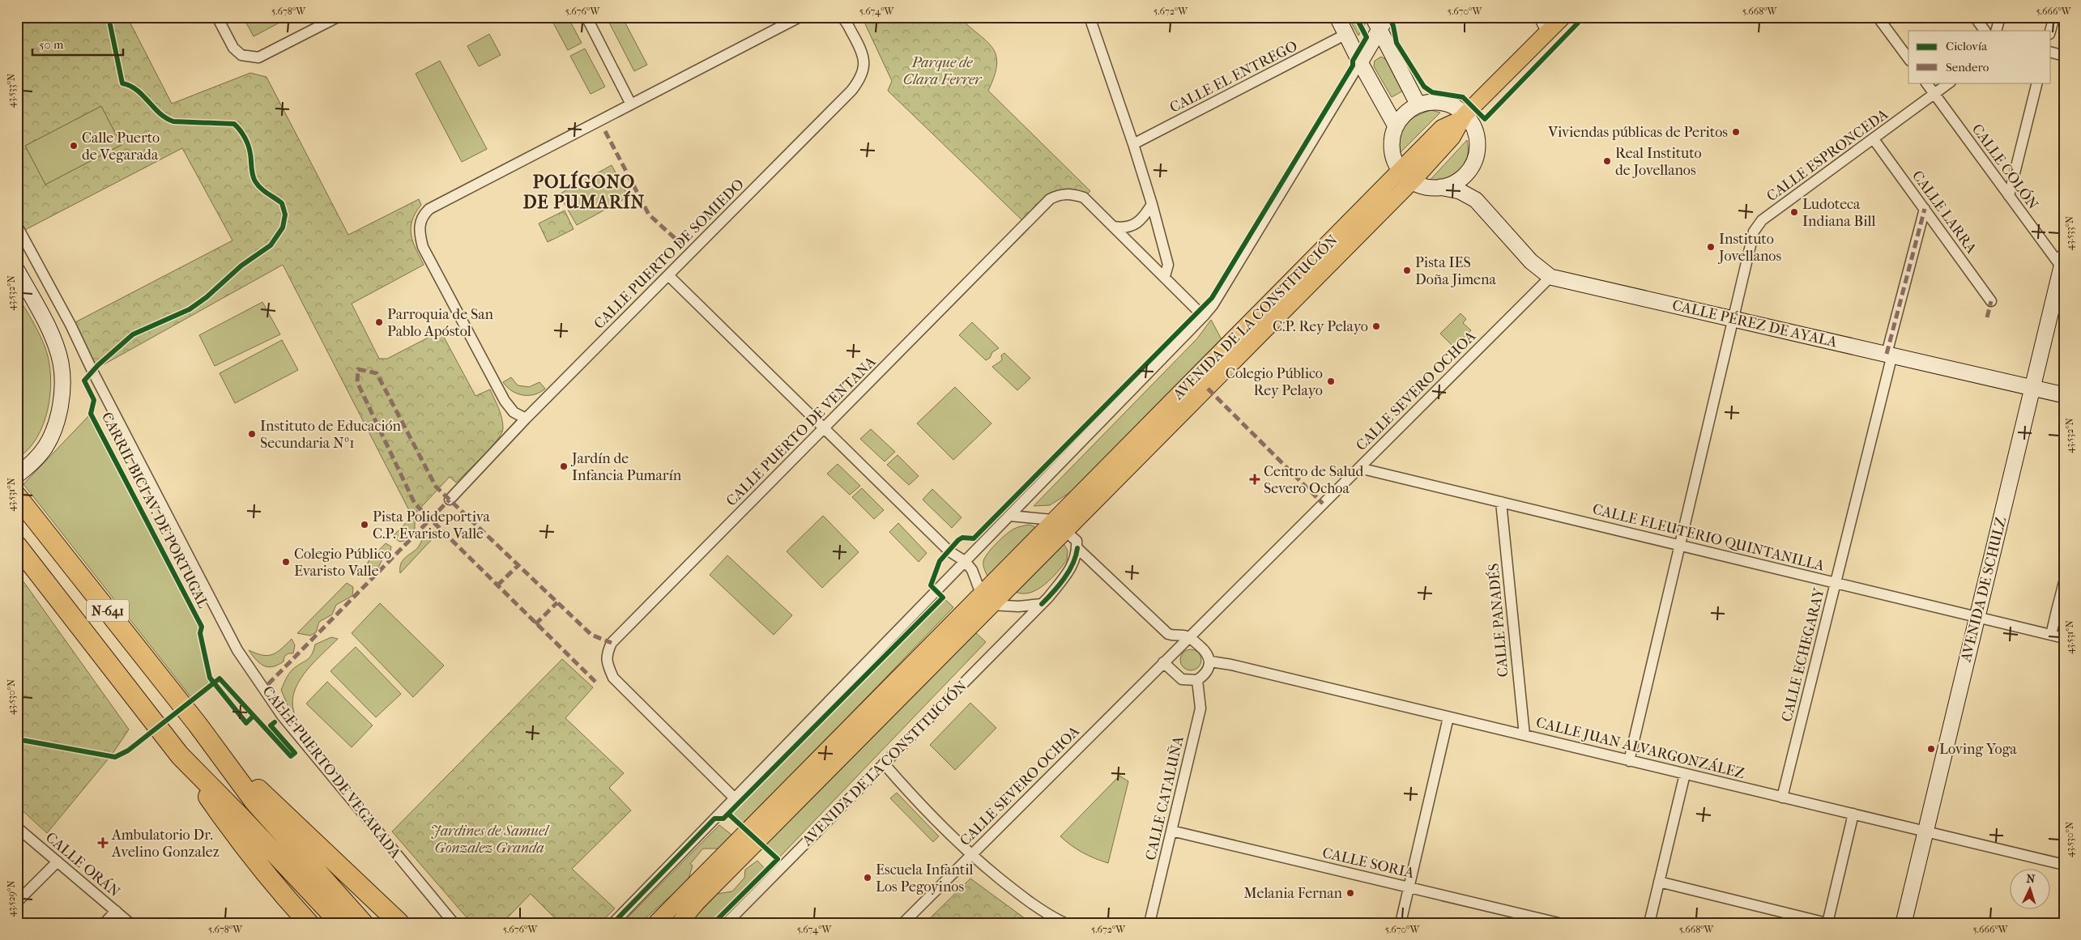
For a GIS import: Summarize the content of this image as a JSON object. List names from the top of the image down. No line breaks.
{"streets":{"highway":["N-641"],"main road":["AVENIDA DE LA CONSTITUCIÓN"],"street":["CALLE EL ENTREGO","CALLE ESPRONCEDA","CALLE COLÓN","CALLE LARRA","CALLE PUERTO DE SOMIEDO","CALLE PÉREZ DE AYALA","CALLE SEVERO OCHOA","CALLE PUERTO DE VENTANA","CALLE ELEUTERIO QUINTANILLA","AVENIDA DE SCHULZ","CALLE PANADÉS","CALLE ECHEGARAY","CALLE JUAN ALVARGONZÁLEZ","CALLE PUERTO DE VEGARADA","CALLE CATALUÑA","CALLE SORIA","CALLE ORÁN"],"cycle path":["CARRIL BICI AV. DE PORTUGAL"]},"crossings":[["CALLE ESPRONCEDA","CALLE COLÓN"],["CALLE ESPRONCEDA","CALLE LARRA"],["CALLE ESPRONCEDA","CALLE PÉREZ DE AYALA"],["CALLE ESPRONCEDA","CALLE ELEUTERIO QUINTANILLA"],["CALLE ESPRONCEDA","CALLE JUAN ALVARGONZÁLEZ"],["CALLE COLÓN","AVENIDA DE SCHULZ"],["CALLE LARRA","CALLE ECHEGARAY"],["AVENIDA DE LA CONSTITUCIÓN","CALLE PÉREZ DE AYALA"],["CALLE PÉREZ DE AYALA","CALLE SEVERO OCHOA"],["CALLE PÉREZ DE AYALA","AVENIDA DE SCHULZ"],["CALLE PÉREZ DE AYALA","CALLE ECHEGARAY"],["CALLE SEVERO OCHOA","CALLE ELEUTERIO QUINTANILLA"],["CALLE ELEUTERIO QUINTANILLA","AVENIDA DE SCHULZ"],["CALLE ELEUTERIO QUINTANILLA","CALLE PANADÉS"],["CALLE ELEUTERIO QUINTANILLA","CALLE ECHEGARAY"],["AVENIDA DE SCHULZ","CALLE JUAN ALVARGONZÁLEZ"],["CALLE PANADÉS","CALLE JUAN ALVARGONZÁLEZ"],["CALLE ECHEGARAY","CALLE JUAN ALVARGONZÁLEZ"],["CALLE CATALUÑA","CALLE SORIA"]],"districts":["POLÍGONO DE PUMARÍN"],"parks":["Parque de Clara Ferrer","Jardines de Samuel Gonzalez Granda"],"places":{"other":["Viviendas públicas de Peritos","Calle Puerto de Vegarada","Real Instituto de Jovellanos","Ludoteca Indiana Bill","Instituto Jovellanos","Pista IES Doña Jimena","Parroquia de San Pablo Apóstol","C.P. Rey Pelayo","Colegio Público Rey Pelayo","Instituto de Educación Secundaria Nº1","Jardín de Infancia Pumarín","Pista Polideportiva C.P. Evaristo Valle","Colegio Público Evaristo Valle","Loving Yoga","Escuela Infantil Los Pegoyinos","Melania Fernan"],"health":["Centro de Salud Severo Ochoa","Ambulatorio Dr. Avelino Gonzalez"]},"legend":["Ciclovía","Sendero"],"scale_bar":"50 m","north":"top","coordinates":["5.678°W","5.676°W","5.674°W","5.672°W","5.670°W","5.668°W","5.666°W","43.533°N","43.532°N","43.531°N","43.530°N","43.529°N"]}
